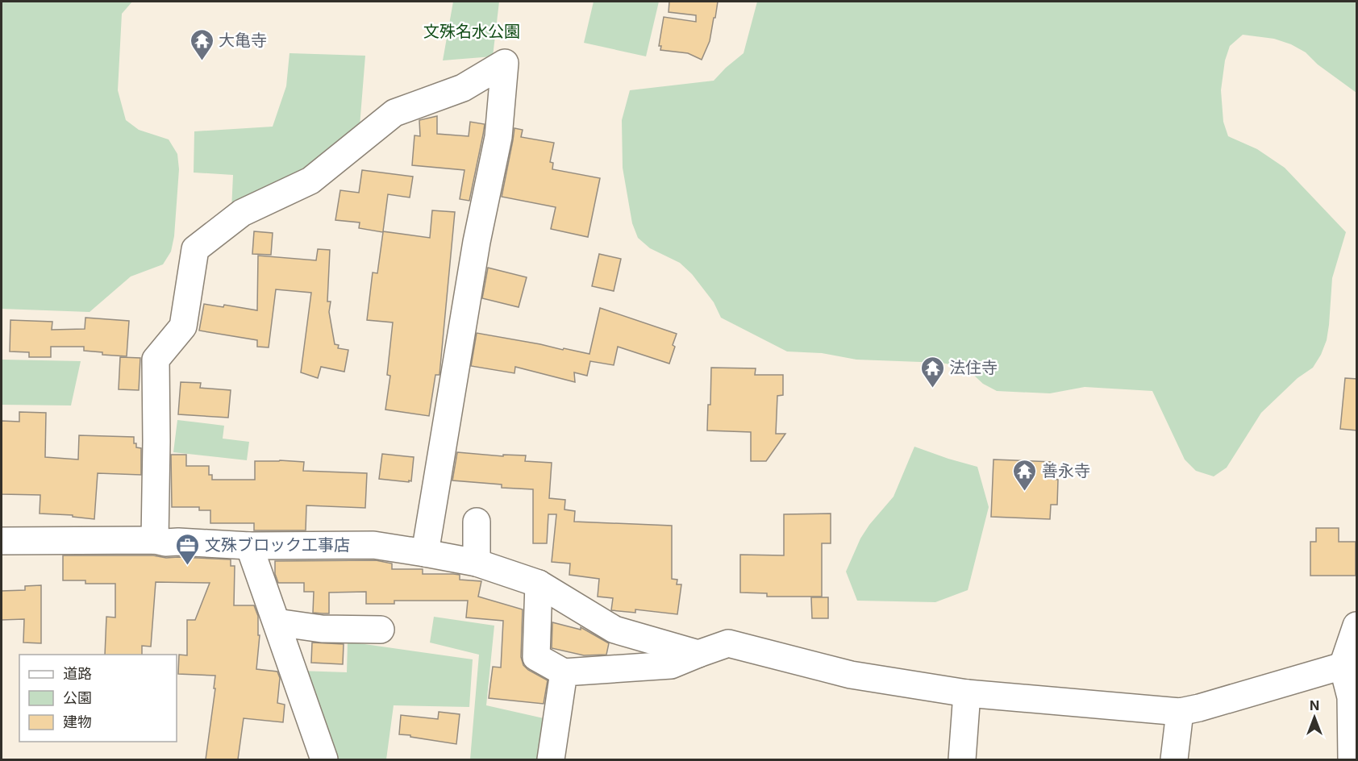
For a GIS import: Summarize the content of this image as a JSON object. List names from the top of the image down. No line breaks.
{"parks":["文殊名水公園"],"places":{"temple":["大亀寺","法住寺","善永寺"],"office":["文殊ブロック工事店"]},"legend":["道路","公園","建物"],"north":"top"}
